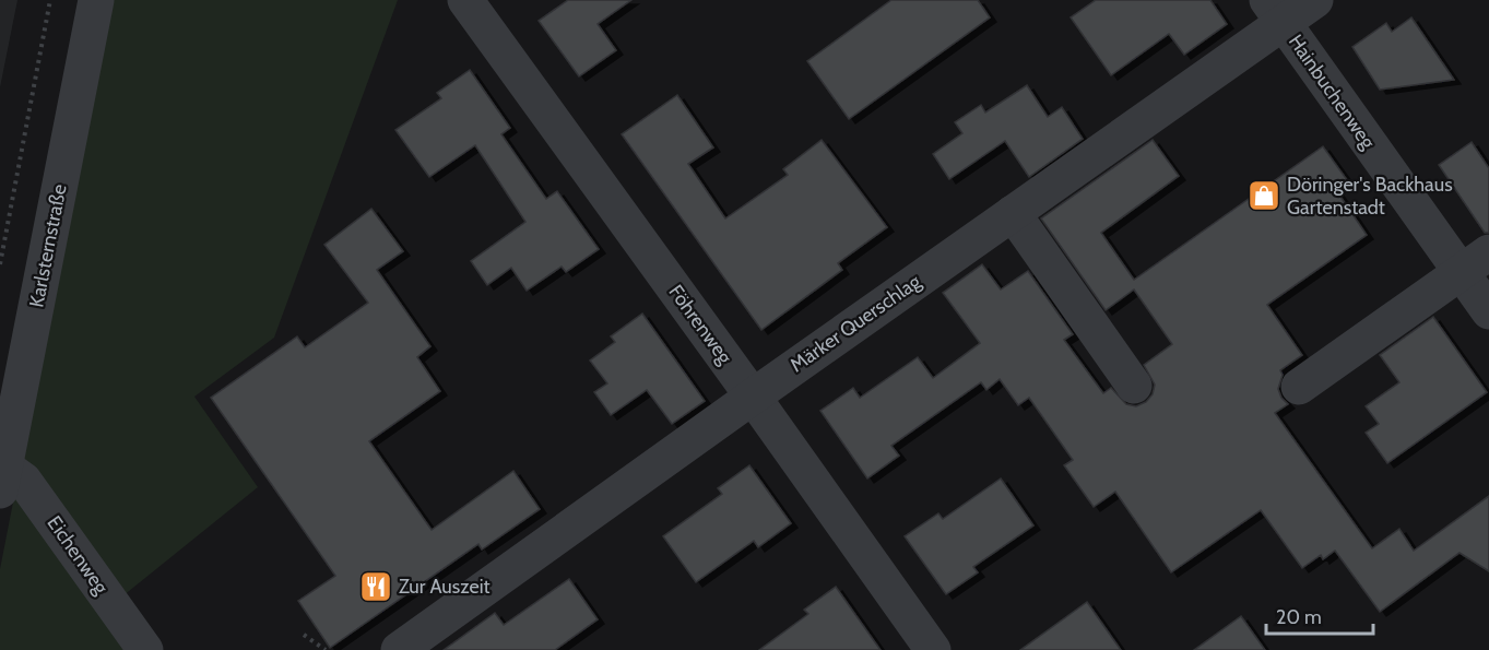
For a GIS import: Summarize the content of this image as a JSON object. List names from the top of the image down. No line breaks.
{"streets":{"street":["Hainbuchenweg","Karlsternstraße","Märker Querschlag","Föhrenweg","Eichenweg"]},"crossings":[["Hainbuchenweg","Märker Querschlag"],["Karlsternstraße","Eichenweg"],["Märker Querschlag","Föhrenweg"]],"places":{"shop":["Döringer's Backhaus Gartenstadt"],"restaurant":["Zur Auszeit"]},"scale_bar":"20 m"}
